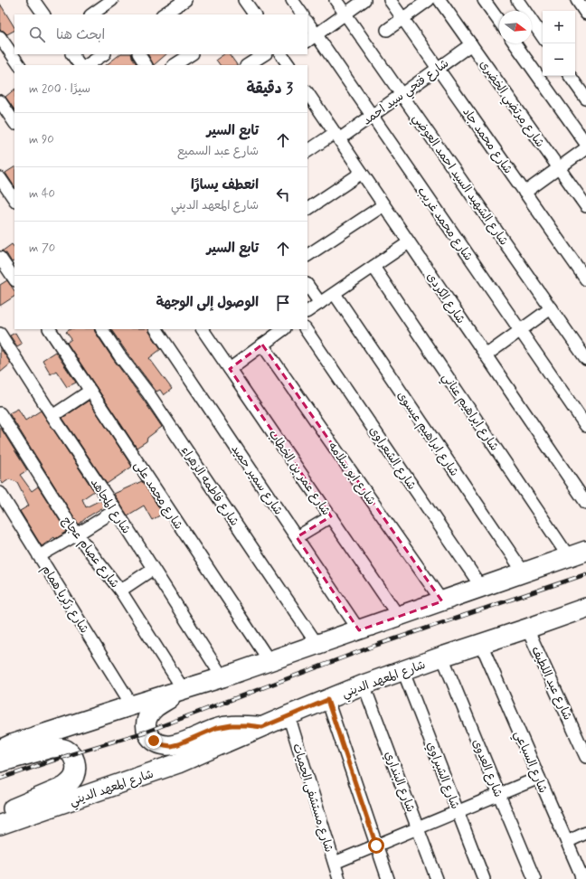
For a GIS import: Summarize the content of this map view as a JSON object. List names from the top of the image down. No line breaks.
{"streets":{"main road":["شارع المعهد الديني"],"street":["شارع فتحي سيد احمد","شارع مرتضي الخضرى","شارع محمد جاد","شارع الشهيد السيد احمد العوضي","شارع محمد غريب","شارع الكردى","شارع ابراهيم عناني","شارع ابراهيم عيسوى","شارع الشعراوى","شارع عمر بن الخطاب","شارع ابو سلامه","شارع سمير حميد","شارع فاطمه الزهراء","شارع محمد على","شارع المجاهد","شارع عصام عجاج","شارع زكريا همام","شارع عبد اللطيف","شارع السباعي","شارع العدوى","شارع الشبراوي","شارع البنداري","شارع مستشفى الحميات"]},"crossings":[["شارع فتحي سيد احمد","شارع مرتضي الخضرى"],["شارع فتحي سيد احمد","شارع محمد جاد"],["شارع فتحي سيد احمد","شارع الشهيد السيد احمد العوضي"],["شارع فتحي سيد احمد","شارع محمد غريب"],["شارع فتحي سيد احمد","شارع الكردى"],["شارع المعهد الديني","شارع عبد اللطيف"],["شارع المعهد الديني","شارع السباعي"],["شارع المعهد الديني","شارع العدوى"],["شارع المعهد الديني","شارع الشبراوي"],["شارع المعهد الديني","شارع البنداري"],["شارع المعهد الديني","شارع مستشفى الحميات"]],"north":"right","page":{"map_buttons":["+","−"],"search":"ابحث هنا","heading":["3 دقيقة","سيرًا · 200 m"],"list":[["تابع السير","شارع عبد السميع","90 m"],["انعطف يسارًا","شارع المعهد الديني","40 m"],["تابع السير","70 m"],"الوصول إلى الوجهة"]}}
